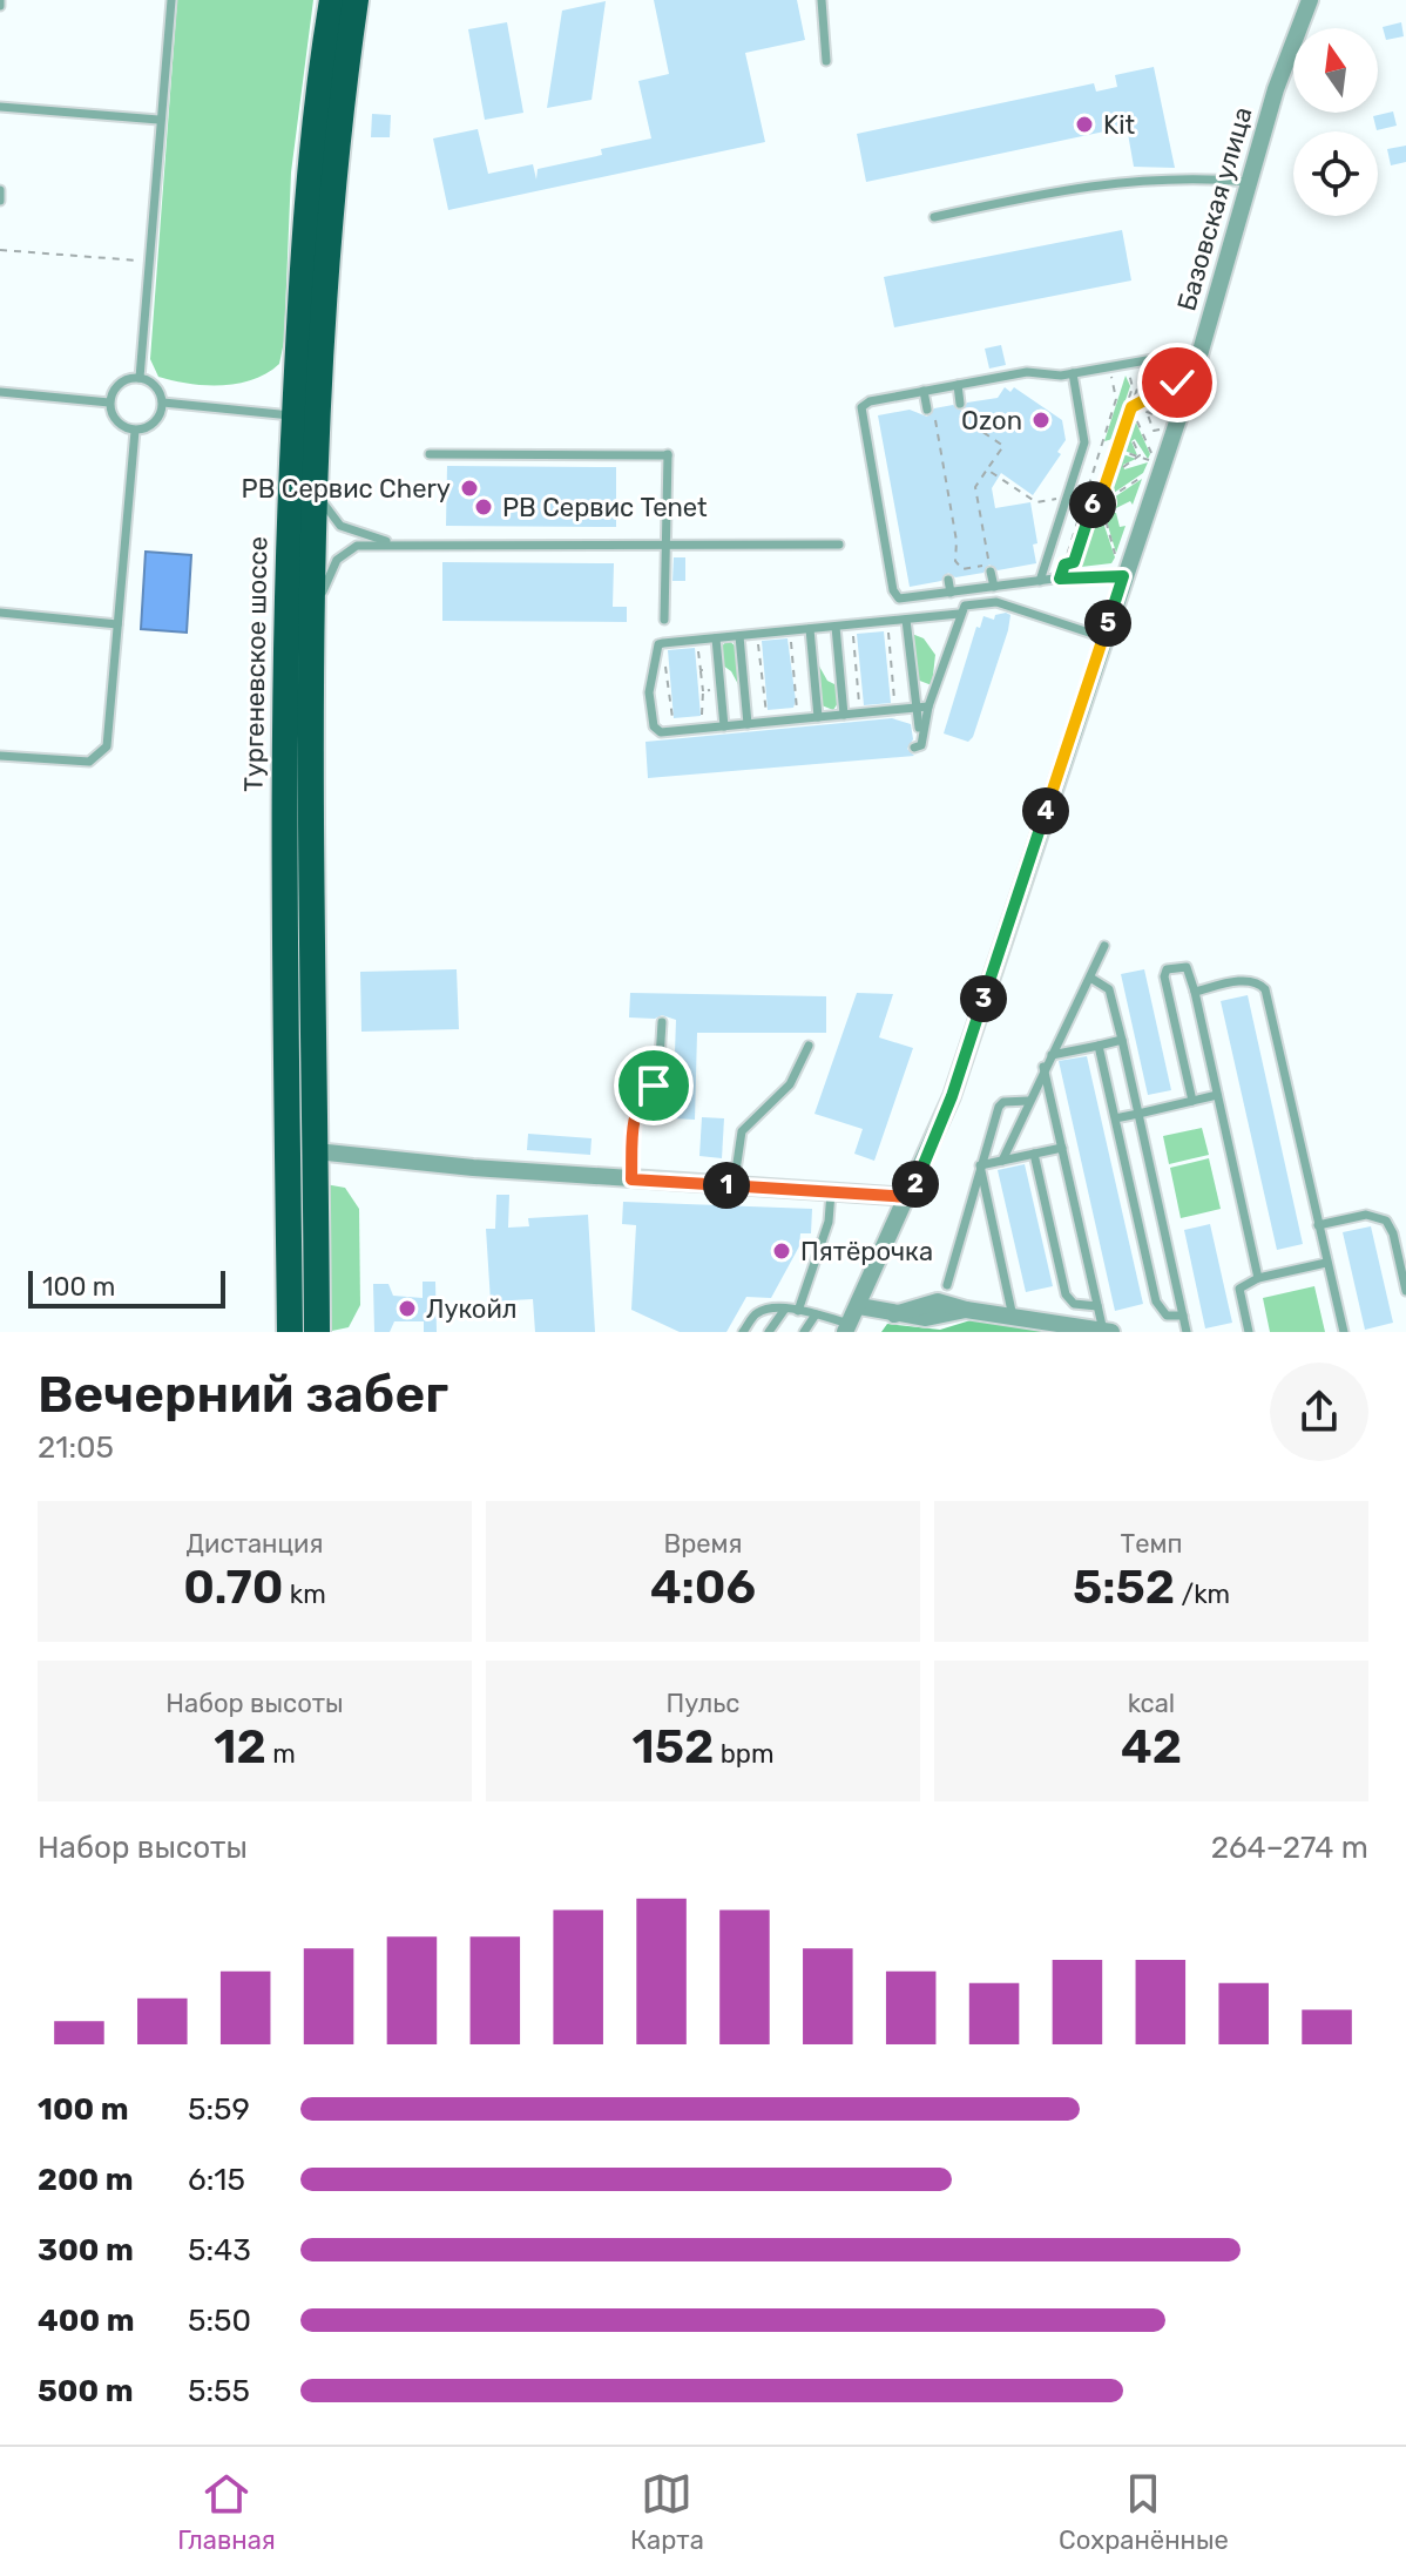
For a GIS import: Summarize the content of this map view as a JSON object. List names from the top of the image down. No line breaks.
{"streets":{"highway":["Тургеневское шоссе"],"street":["Базовская улица"]},"places":["Kit","Ozon","PB Сервис Chery","PB Сервис Tenet","Пятёрочка","Лукойл"],"scale_bar":"100 m","north":"top","page":{"pins":["6","5","4","3","2","1"],"scale":"100 m","heading":["Вечерний забег","21:05"],"stats":[["Дистанция","0.70 km"],["Время","4:06"],["Темп","5:52 /km"],["Набор высоты","12 m"],["Пульс","152 bpm"],["kcal","42"]],"chart":["Набор высоты","264–274 m"],"list":[{"name":"100 m","note":"5:59"},{"name":"200 m","note":"6:15"},{"name":"300 m","note":"5:43"},{"name":"400 m","note":"5:50"},{"name":"500 m","note":"5:55"}],"tabs":["Главная","Карта","Сохранённые"]}}
